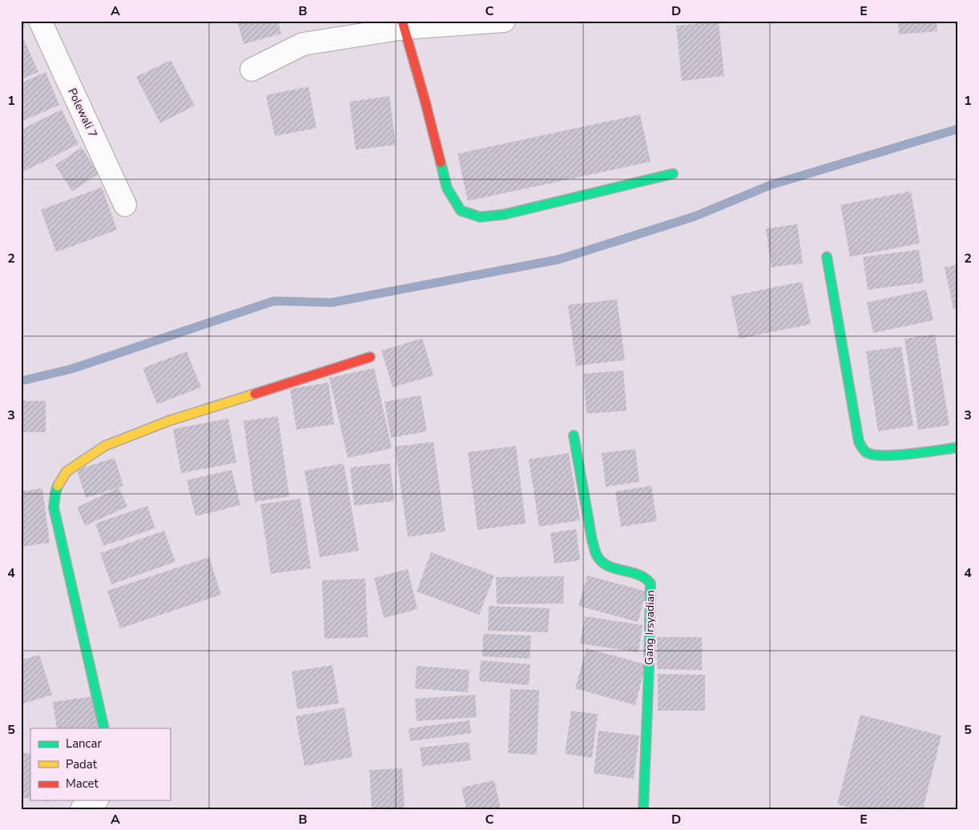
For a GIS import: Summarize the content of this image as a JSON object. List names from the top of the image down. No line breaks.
{"streets":{"street":["Polewali 7","Gang Irsyadian"]},"legend":["Lancar","Padat","Macet"],"grid":{"columns":["A","B","C","D","E"],"rows":["1","2","3","4","5"]}}
